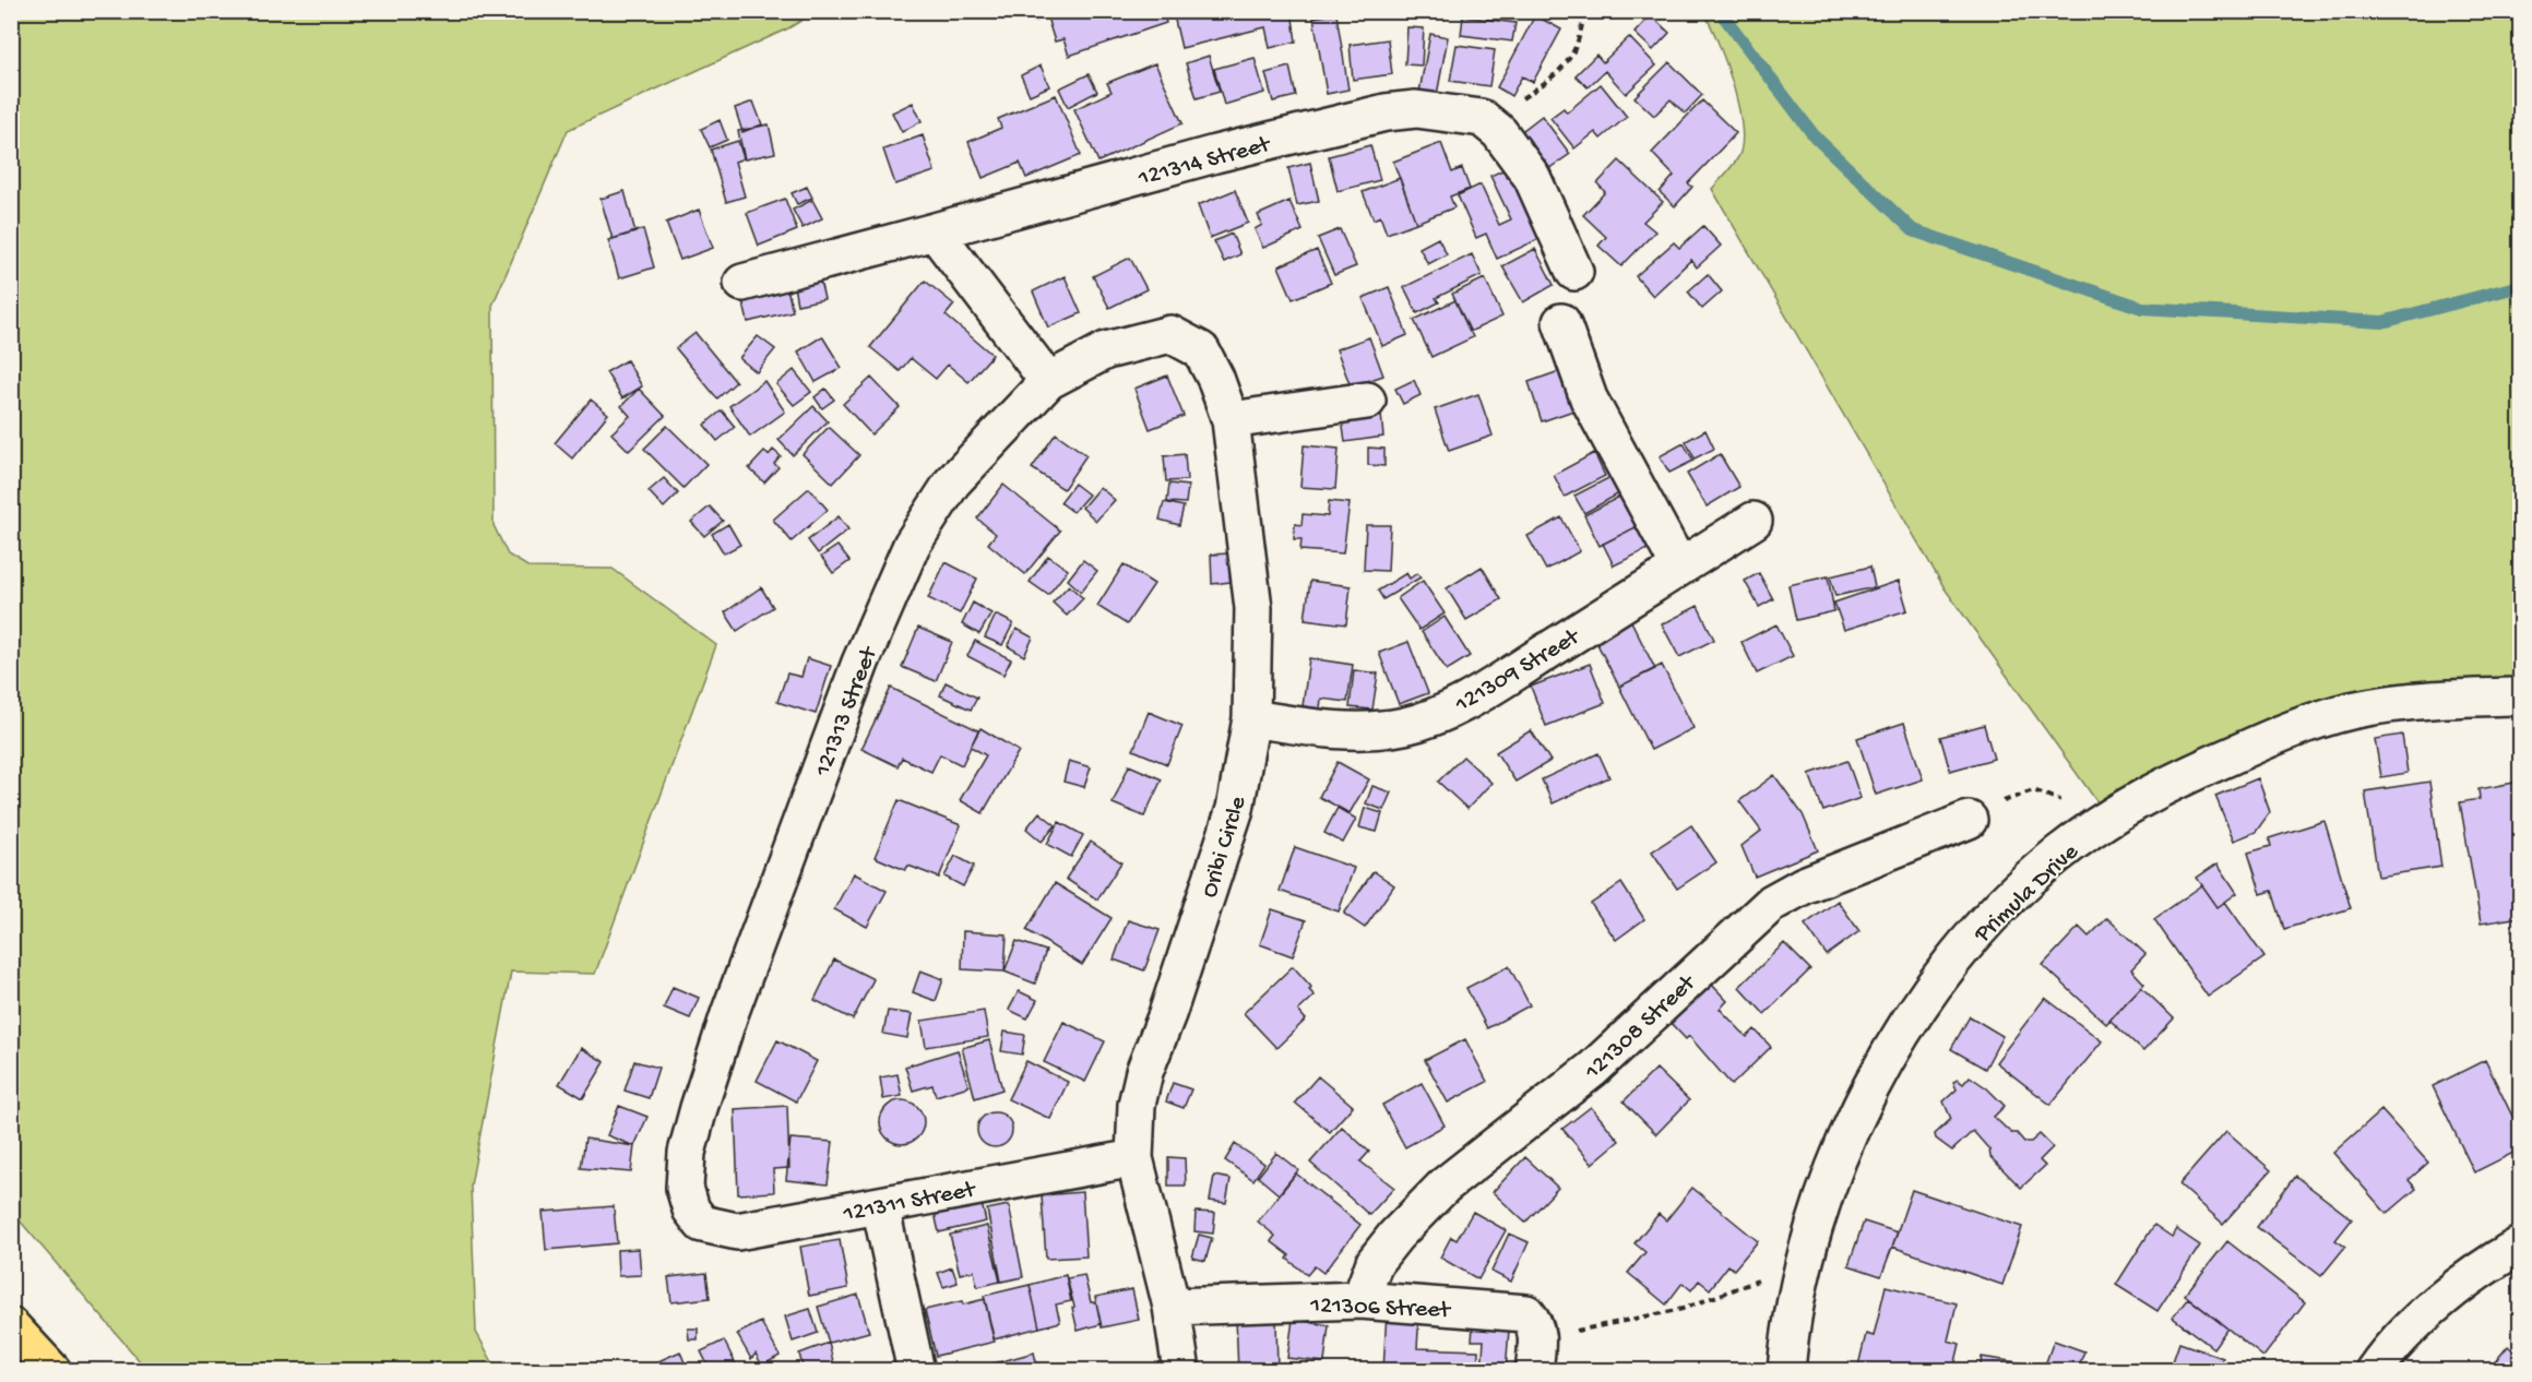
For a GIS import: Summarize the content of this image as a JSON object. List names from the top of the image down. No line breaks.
{"streets":{"street":["121314 Street","121309 Street","121313 Street","Oribi Circle","Primula Drive","121308 Street","121311 Street","121306 Street"]},"crossings":[["121309 Street","Oribi Circle"],["121313 Street","Oribi Circle"],["121313 Street","121311 Street"],["Oribi Circle","121311 Street"],["Oribi Circle","121306 Street"],["121308 Street","121306 Street"]]}
